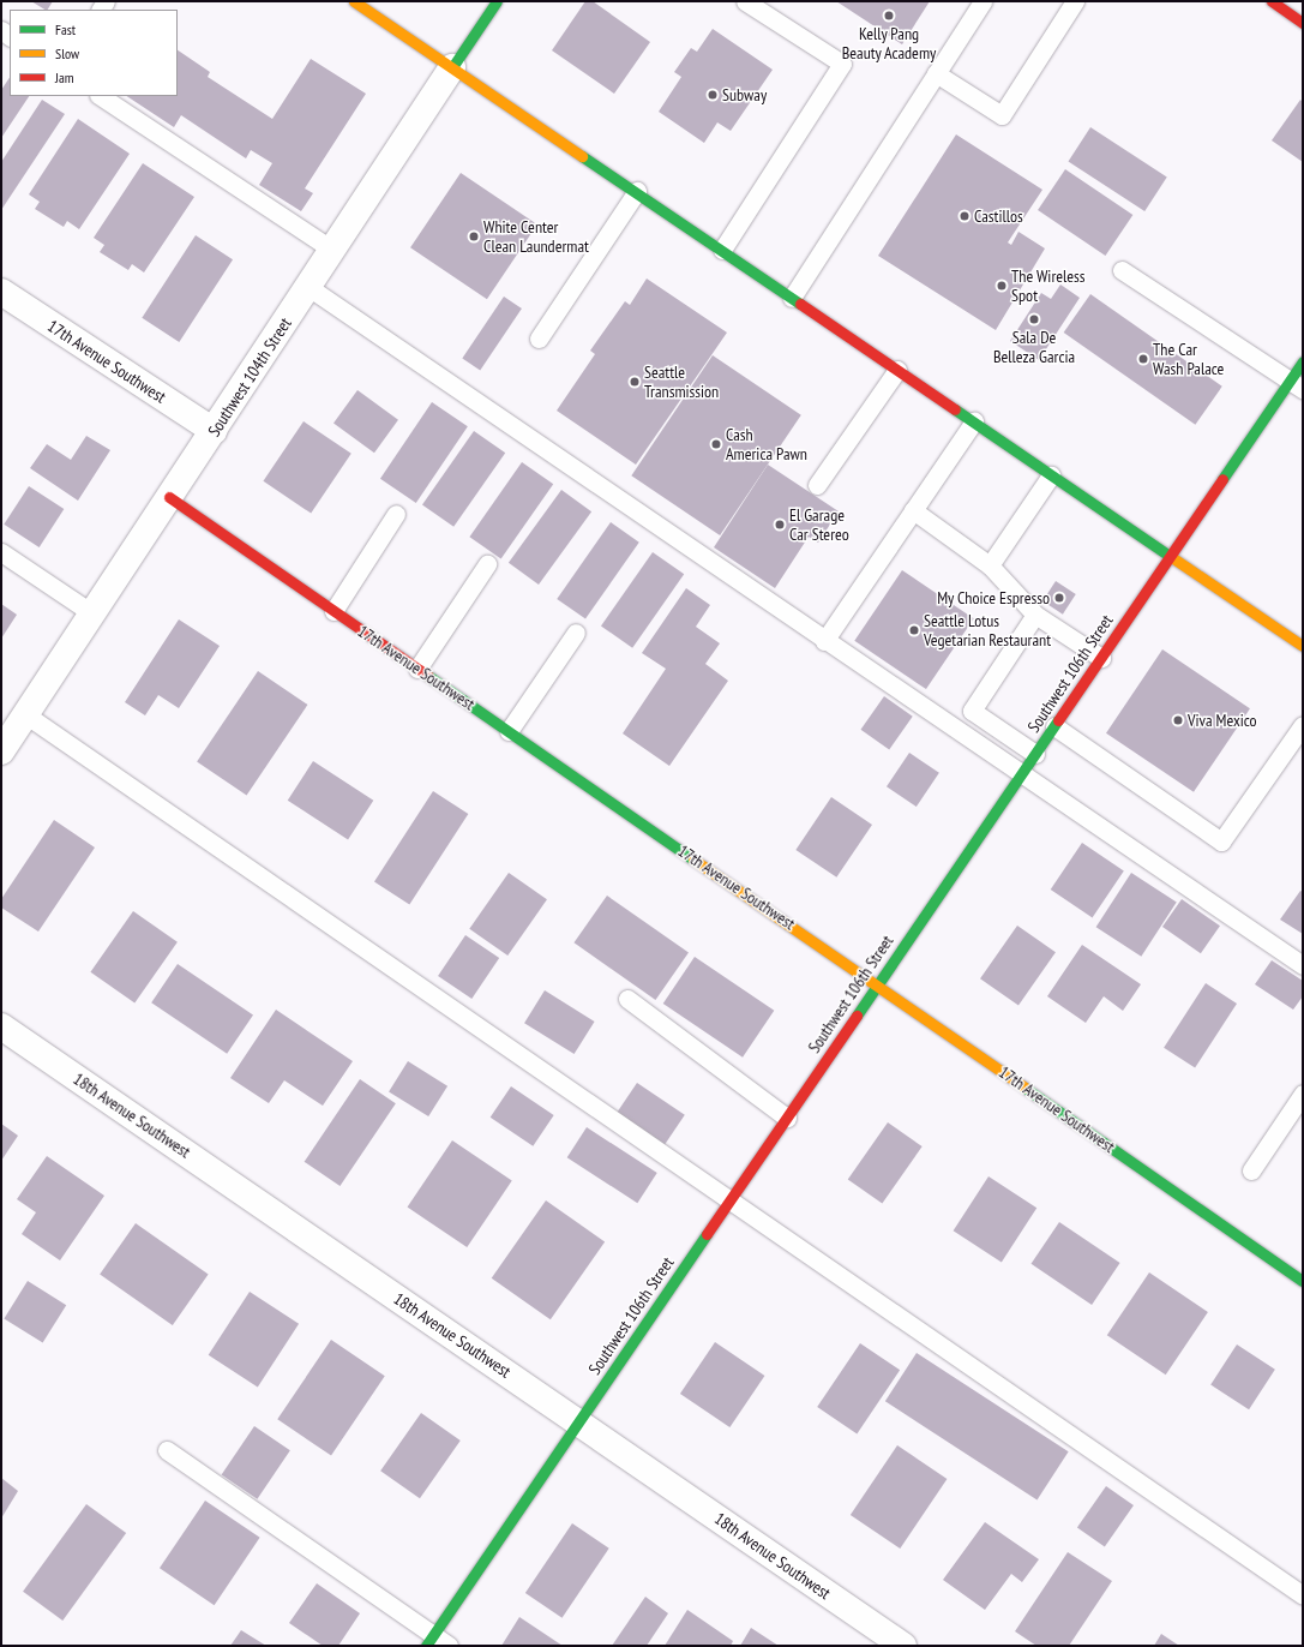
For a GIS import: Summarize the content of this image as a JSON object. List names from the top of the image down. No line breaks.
{"streets":{"street":["17th Avenue Southwest","Southwest 104th Street","Southwest 106th Street","18th Avenue Southwest"]},"crossings":[["17th Avenue Southwest","Southwest 104th Street"],["17th Avenue Southwest","Southwest 106th Street"],["Southwest 106th Street","18th Avenue Southwest"]],"places":["Kelly Pang Beauty Academy","Subway","Castillos","White Center Clean Laundermat","The Wireless Spot","Sala De Belleza Garcia","The Car Wash Palace","Seattle Transmission","Cash America Pawn","El Garage Car Stereo","My Choice Espresso","Seattle Lotus Vegetarian Restaurant","Viva Mexico"],"legend":["Fast","Slow","Jam"]}
